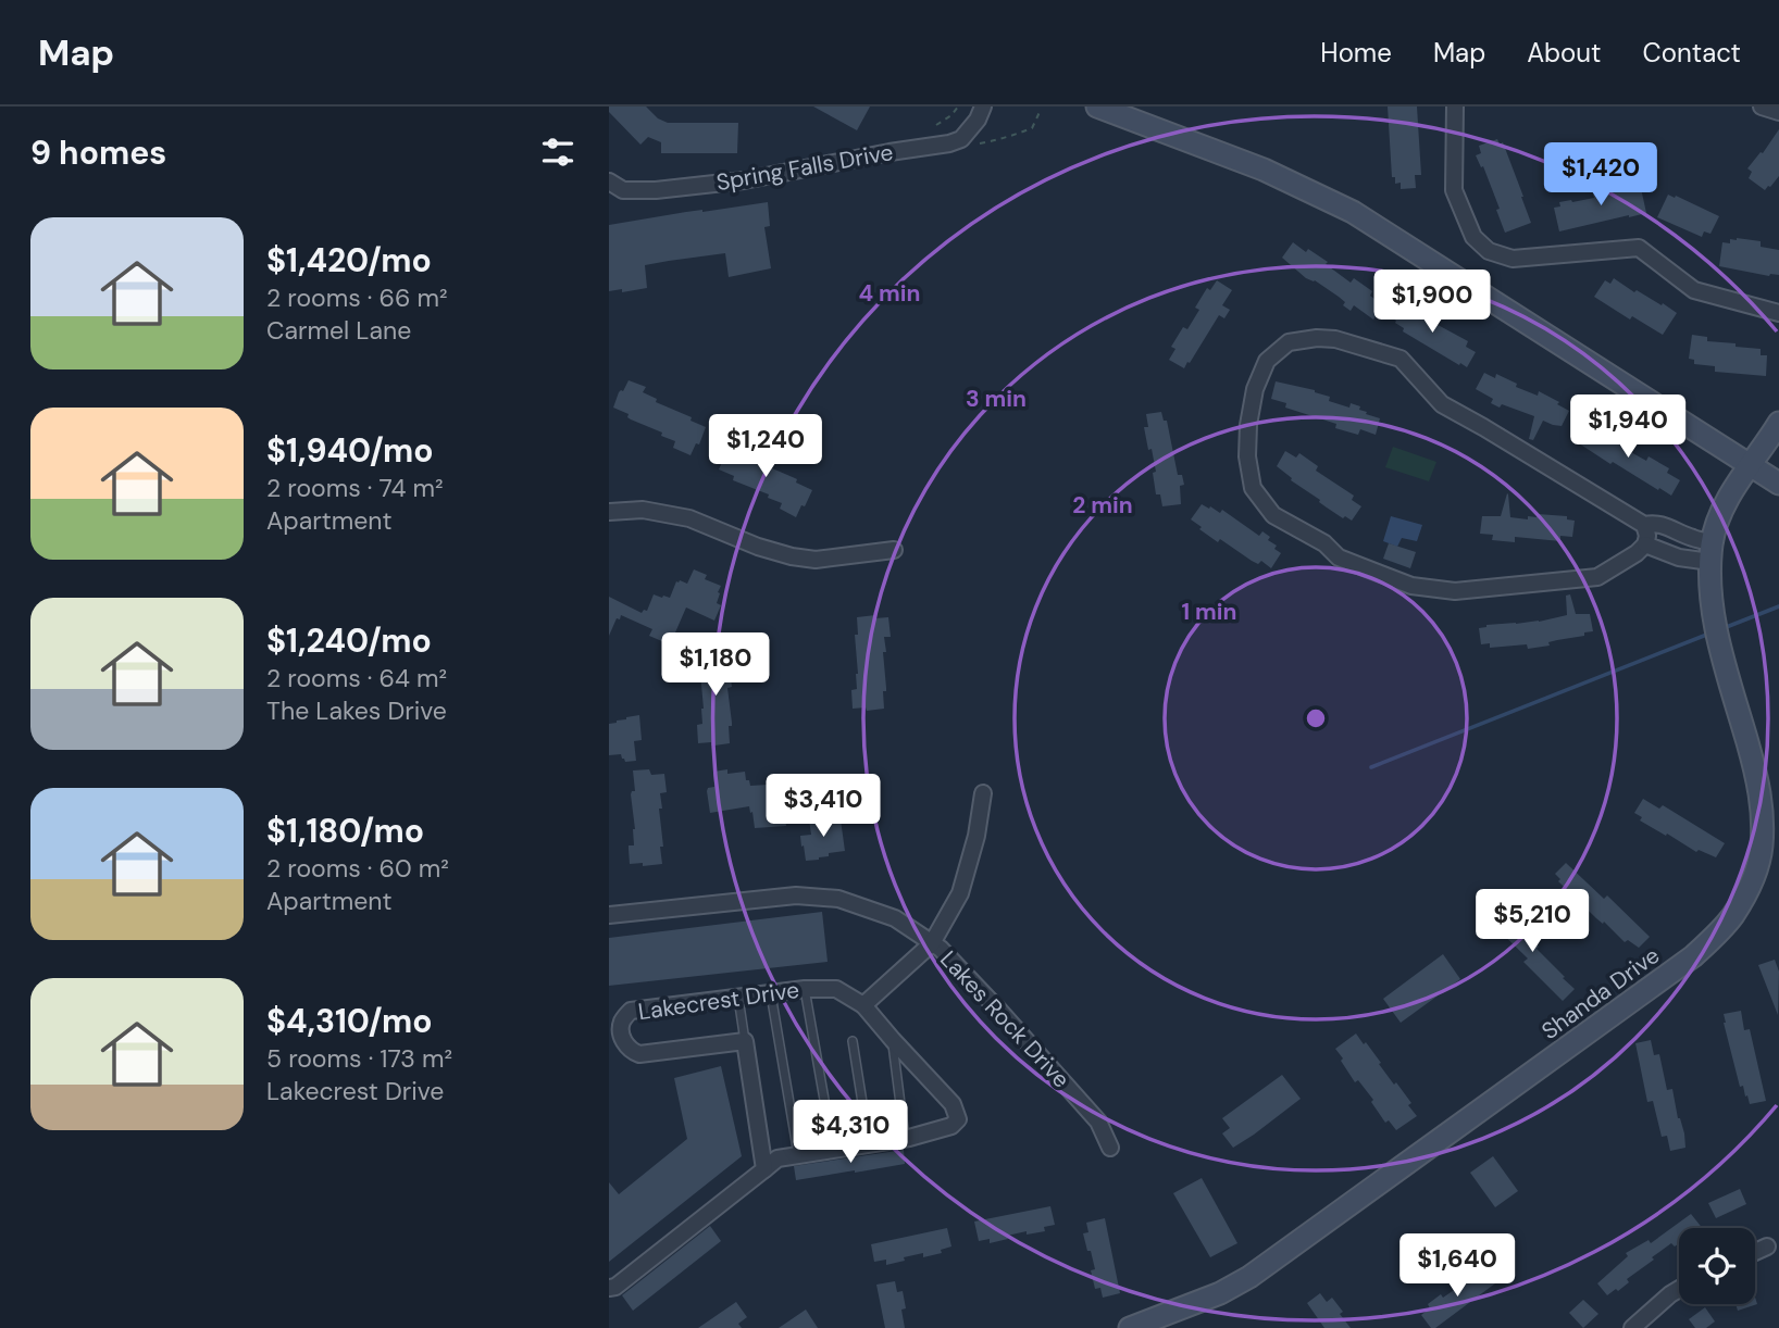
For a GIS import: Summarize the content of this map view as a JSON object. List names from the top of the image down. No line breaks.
{"streets":{"street":["Spring Falls Drive","Shanda Drive","Lakecrest Drive","Lakes Rock Drive"]},"page":{"header":"Map","nav":["Home","Map","About","Contact"],"heading":"9 homes","price":["$1,420","$1,900","$1,940","$1,240","$1,180","$3,410","$5,210","$4,310","$1,640"],"list":[{"name":"$1,420/mo","note":"2 rooms · 66 m² · Carmel Lane"},{"name":"$1,940/mo","note":"2 rooms · 74 m² · Apartment"},{"name":"$1,240/mo","note":"2 rooms · 64 m² · The Lakes Drive"},{"name":"$1,180/mo","note":"2 rooms · 60 m² · Apartment"},{"name":"$4,310/mo","note":"5 rooms · 173 m² · Lakecrest Drive"}]},"rings":["4 min","3 min","2 min","1 min"]}
